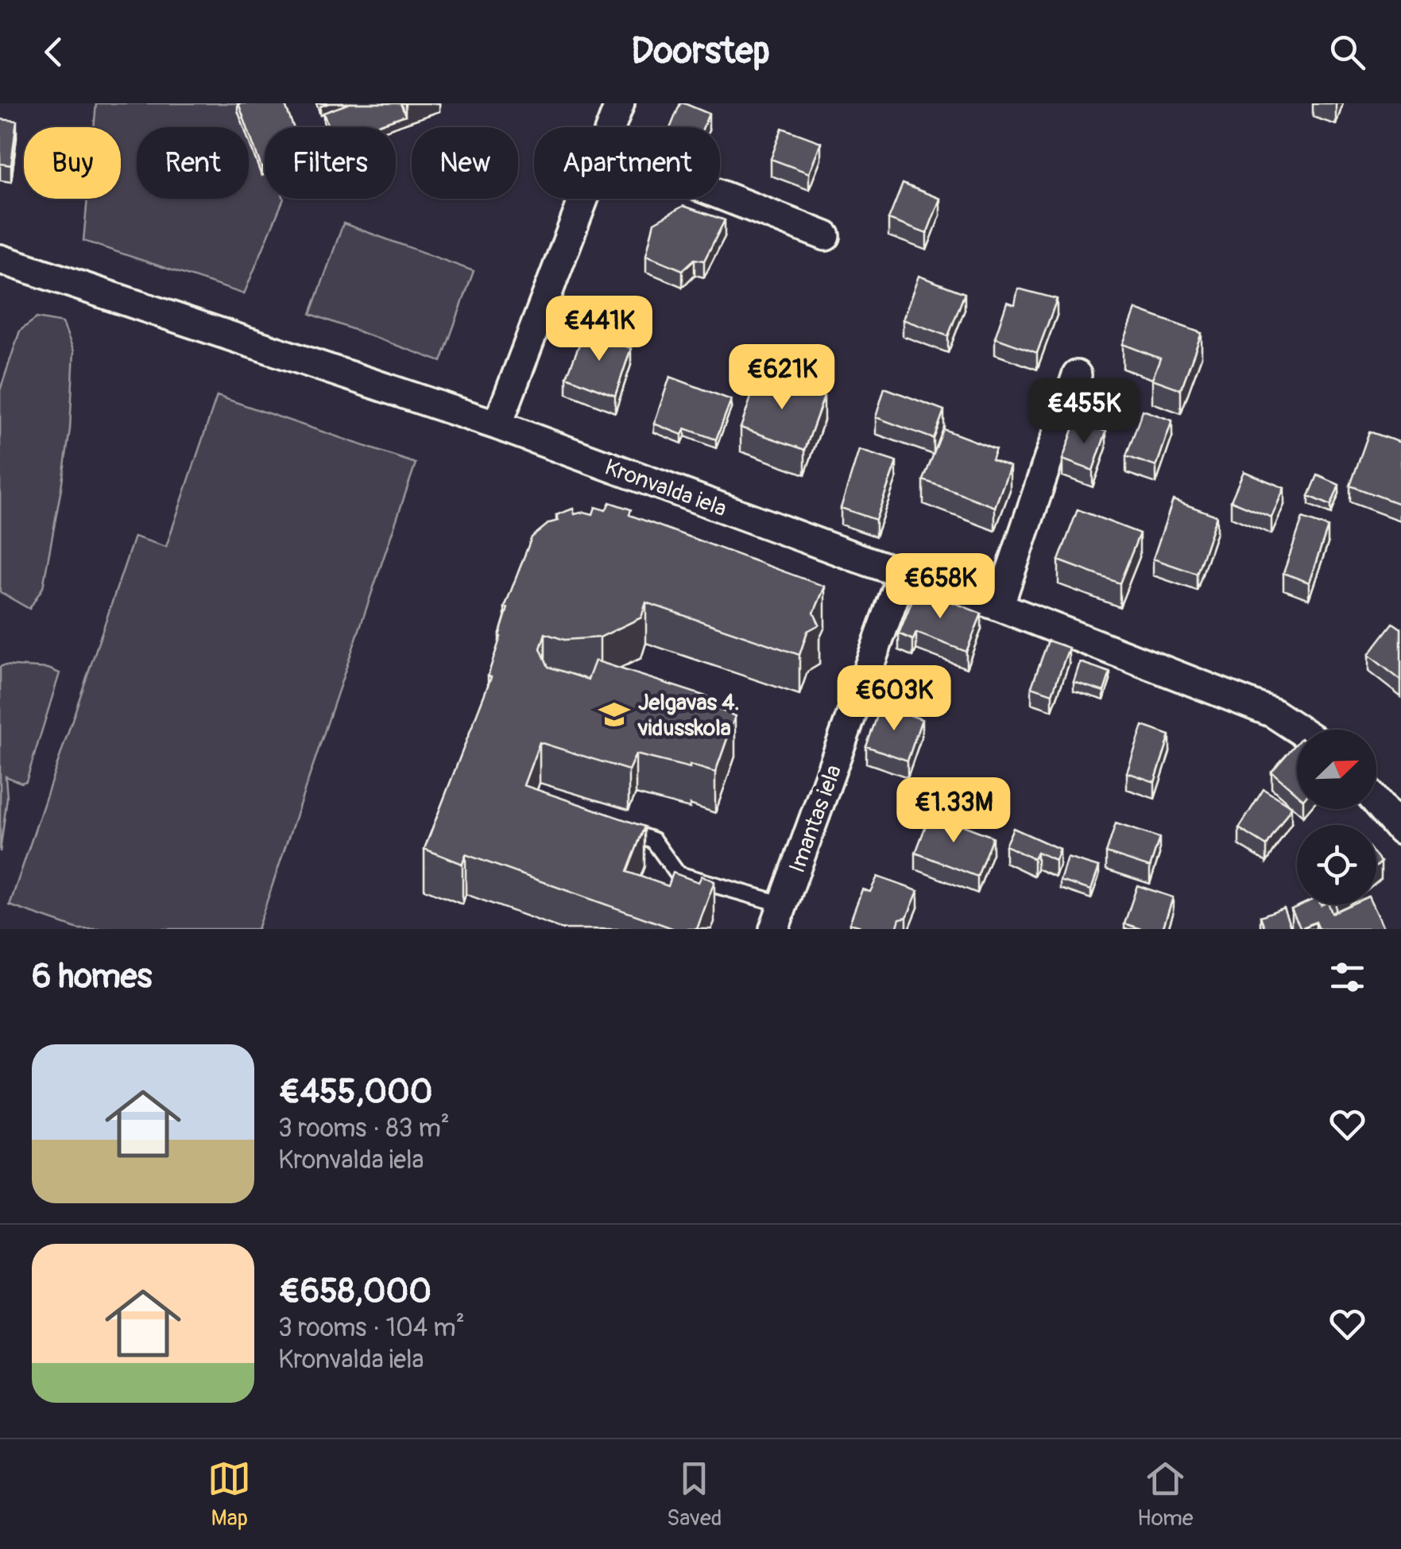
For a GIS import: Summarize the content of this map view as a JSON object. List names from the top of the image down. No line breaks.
{"streets":{"street":["Kronvalda iela","Imantas iela"]},"crossings":[["Kronvalda iela","Imantas iela"]],"places":{"school or university":["Jelgavas 4. vidusskola"]},"north":"top right","page":{"header":"Doorstep","chip":["Buy","Rent","Filters","New","Apartment"],"price":["€441K","€621K","€455K","€658K","€603K","€1.33M"],"heading":"6 homes","list":[{"name":"€455,000","note":"3 rooms · 83 m² · Kronvalda iela"},{"name":"€658,000","note":"3 rooms · 104 m² · Kronvalda iela"}],"tabs":["Map","Saved","Home"]}}
